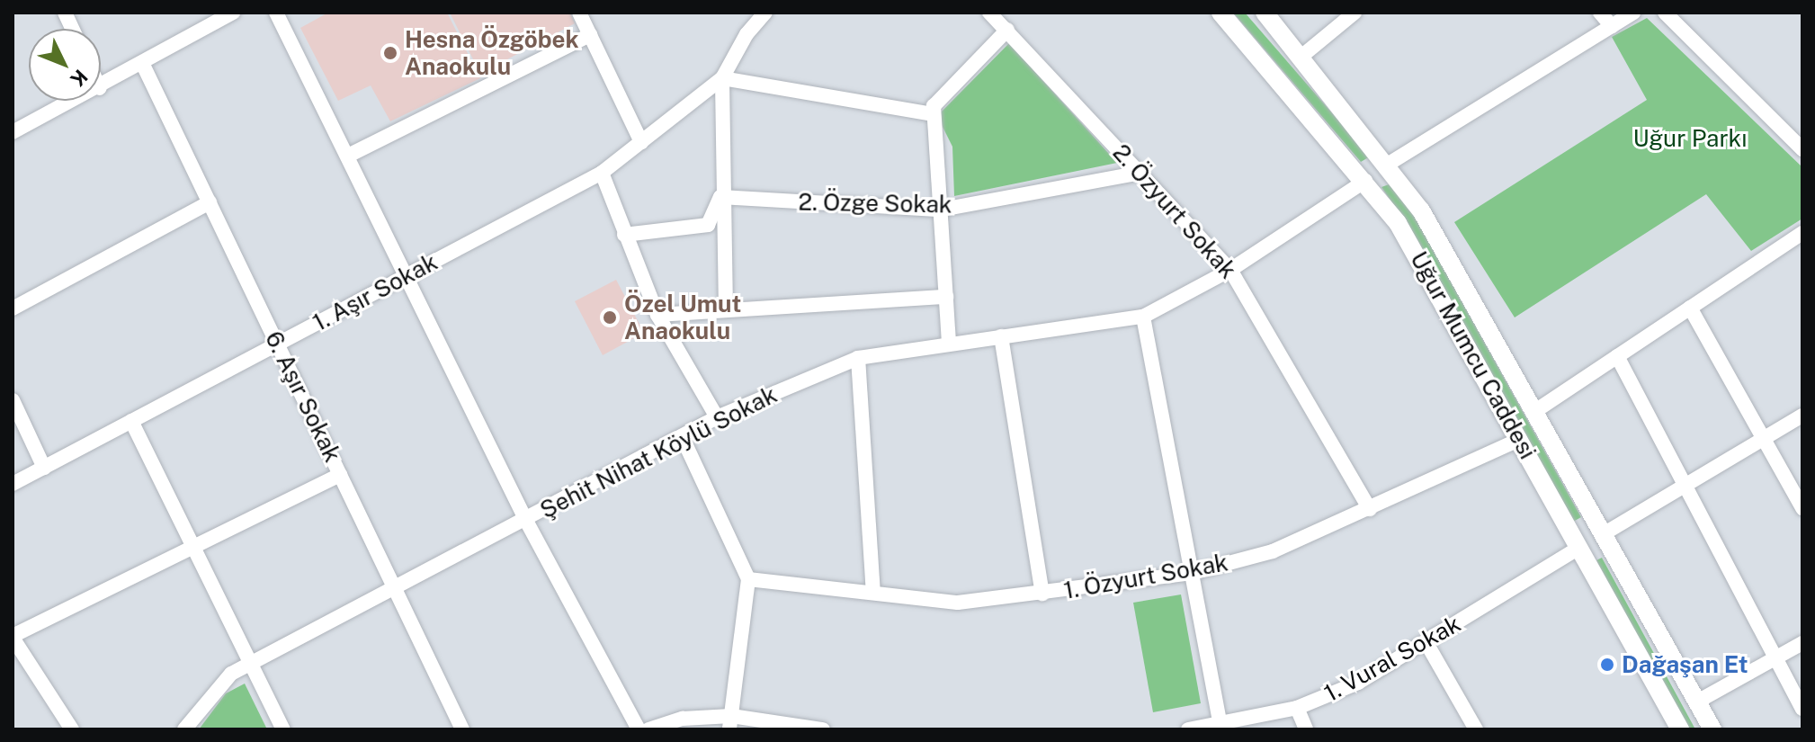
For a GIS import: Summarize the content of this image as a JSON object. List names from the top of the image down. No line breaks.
{"streets":{"street":["2. Özge Sokak","2. Özyurt Sokak","1. Aşır Sokak","Uğur Mumcu Caddesi","6. Aşır Sokak","Şehit Nihat Köylü Sokak","1. Özyurt Sokak","1. Vural Sokak"]},"crossings":[["2. Özge Sokak","2. Özyurt Sokak"],["2. Özyurt Sokak","Şehit Nihat Köylü Sokak"],["2. Özyurt Sokak","1. Özyurt Sokak"],["1. Aşır Sokak","6. Aşır Sokak"],["Uğur Mumcu Caddesi","Şehit Nihat Köylü Sokak"],["Uğur Mumcu Caddesi","1. Özyurt Sokak"],["Uğur Mumcu Caddesi","1. Vural Sokak"],["6. Aşır Sokak","Şehit Nihat Köylü Sokak"]],"parks":["Uğur Parkı"],"places":["Hesna Özgöbek Anaokulu","Özel Umut Anaokulu","Dağaşan Et"],"north":"bottom right"}
